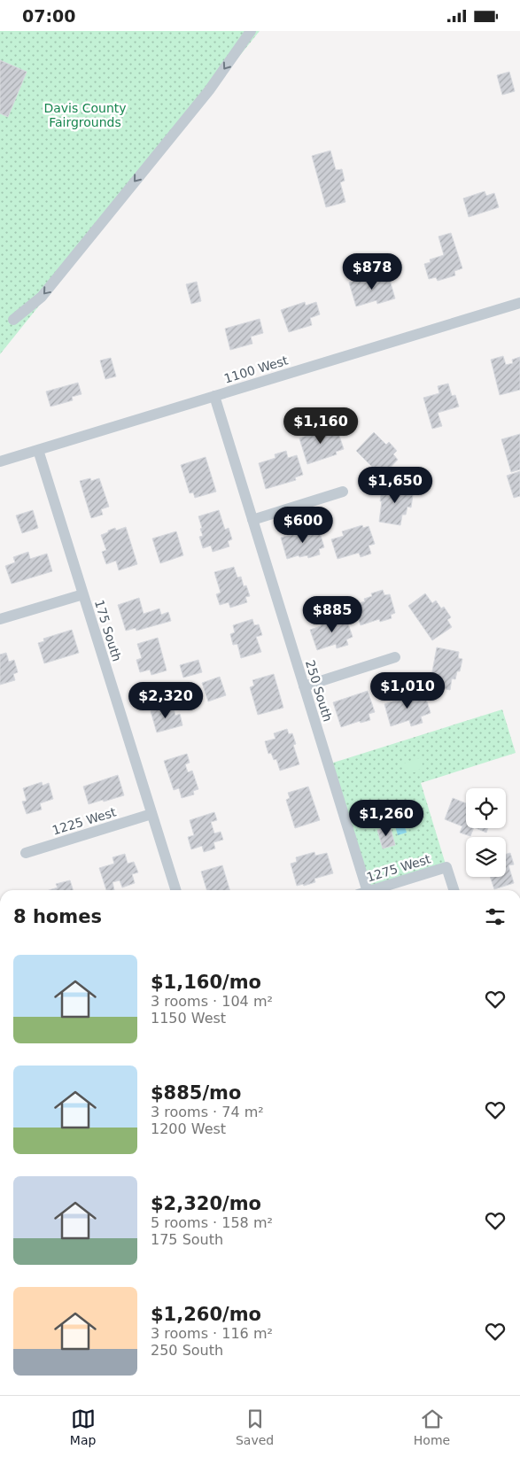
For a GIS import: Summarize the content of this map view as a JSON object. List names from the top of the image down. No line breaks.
{"streets":{"street":["1100 West","175 South","250 South","1225 West","1275 West"]},"crossings":[["1100 West","175 South"],["1100 West","250 South"],["175 South","1225 West"]],"parks":["Davis County Fairgrounds"],"page":{"status":"07:00","price":["$878","$1,160","$1,650","$600","$885","$1,010","$2,320","$1,260"],"heading":"8 homes","list":[{"name":"$1,160/mo","note":"3 rooms · 104 m² · 1150 West"},{"name":"$885/mo","note":"3 rooms · 74 m² · 1200 West"},{"name":"$2,320/mo","note":"5 rooms · 158 m² · 175 South"},{"name":"$1,260/mo","note":"3 rooms · 116 m² · 250 South"}],"tabs":["Map","Saved","Home"]}}
